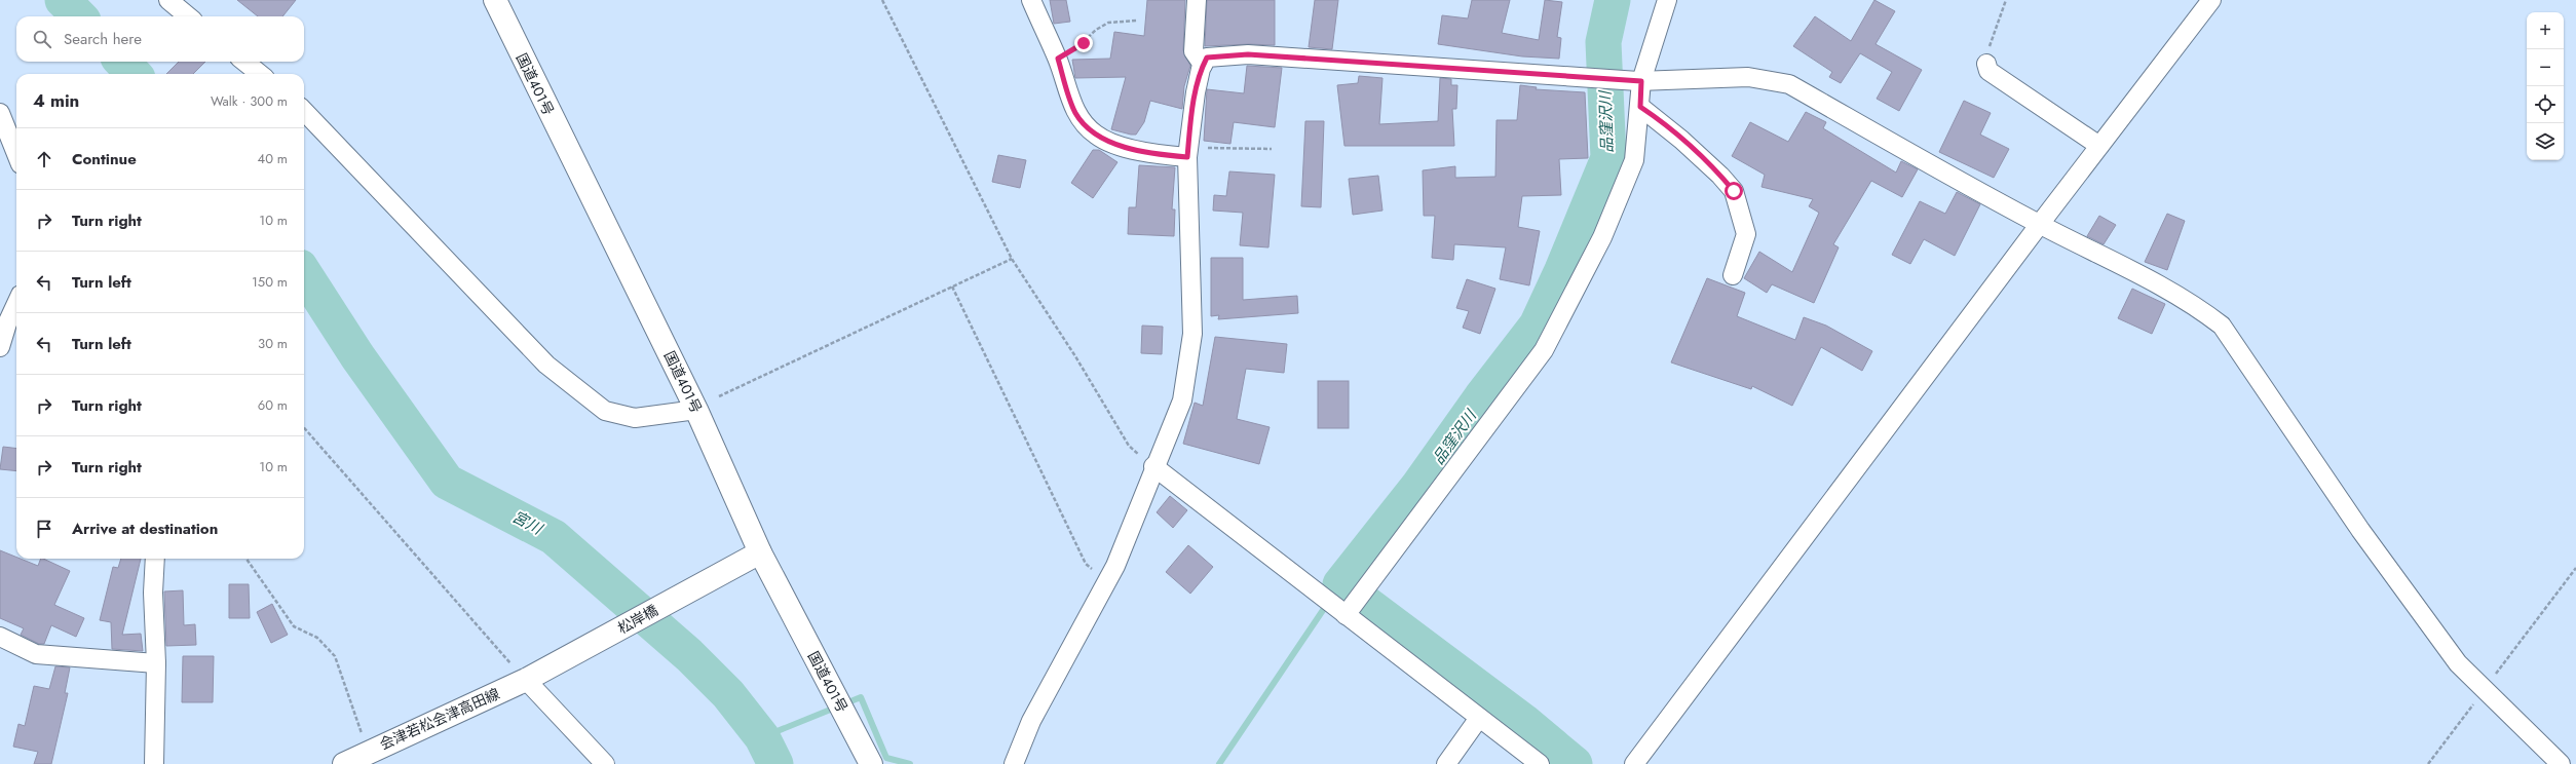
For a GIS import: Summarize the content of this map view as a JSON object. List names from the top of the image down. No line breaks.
{"streets":{"main road":["国道401号","松岸橋","会津若松会津高田線"]},"crossings":[["国道401号","松岸橋"],["松岸橋","会津若松会津高田線"]],"water":["品窪沢川","宮川"],"page":{"map_buttons":["+","−"],"search":"Search here","heading":["4 min","Walk · 300 m"],"list":[["Continue","40 m"],["Turn right","10 m"],["Turn left","150 m"],["Turn left","30 m"],["Turn right","60 m"],["Turn right","10 m"],"Arrive at destination"]}}
